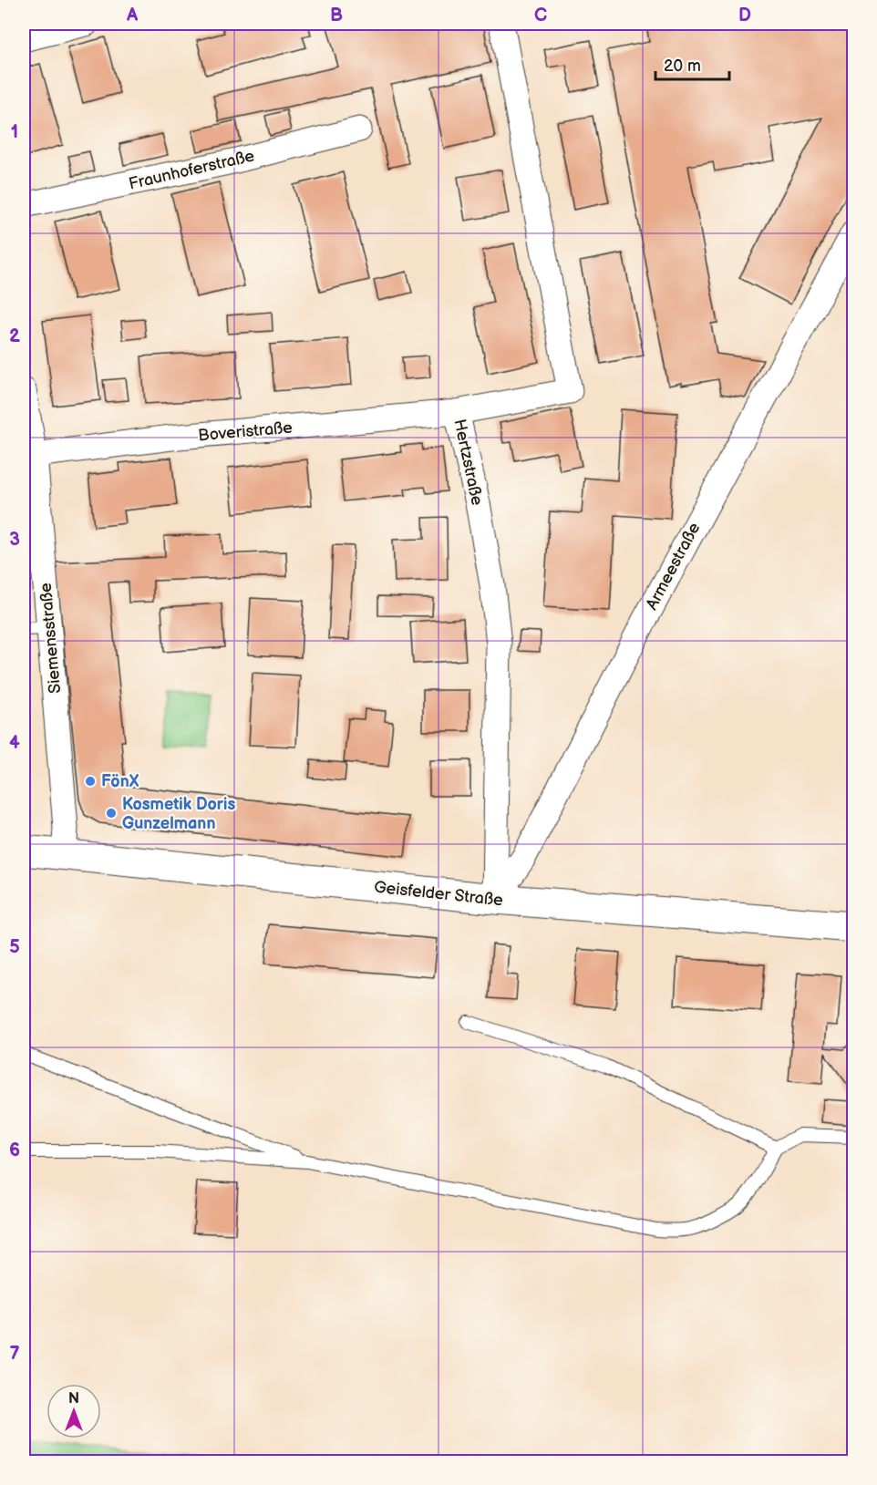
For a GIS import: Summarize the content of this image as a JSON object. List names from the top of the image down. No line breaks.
{"streets":{"main road":["Geisfelder Straße"],"street":["Fraunhoferstraße","Boveristraße","Hertzstraße","Armeestraße","Siemensstraße"]},"crossings":[["Boveristraße","Hertzstraße"],["Boveristraße","Siemensstraße"],["Hertzstraße","Armeestraße"],["Hertzstraße","Geisfelder Straße"],["Armeestraße","Geisfelder Straße"],["Siemensstraße","Geisfelder Straße"]],"places":["FönX","Kosmetik Doris Gunzelmann"],"scale_bar":"20 m","north":"top","grid":{"columns":["A","B","C","D"],"rows":["1","2","3","4","5","6","7"]}}
